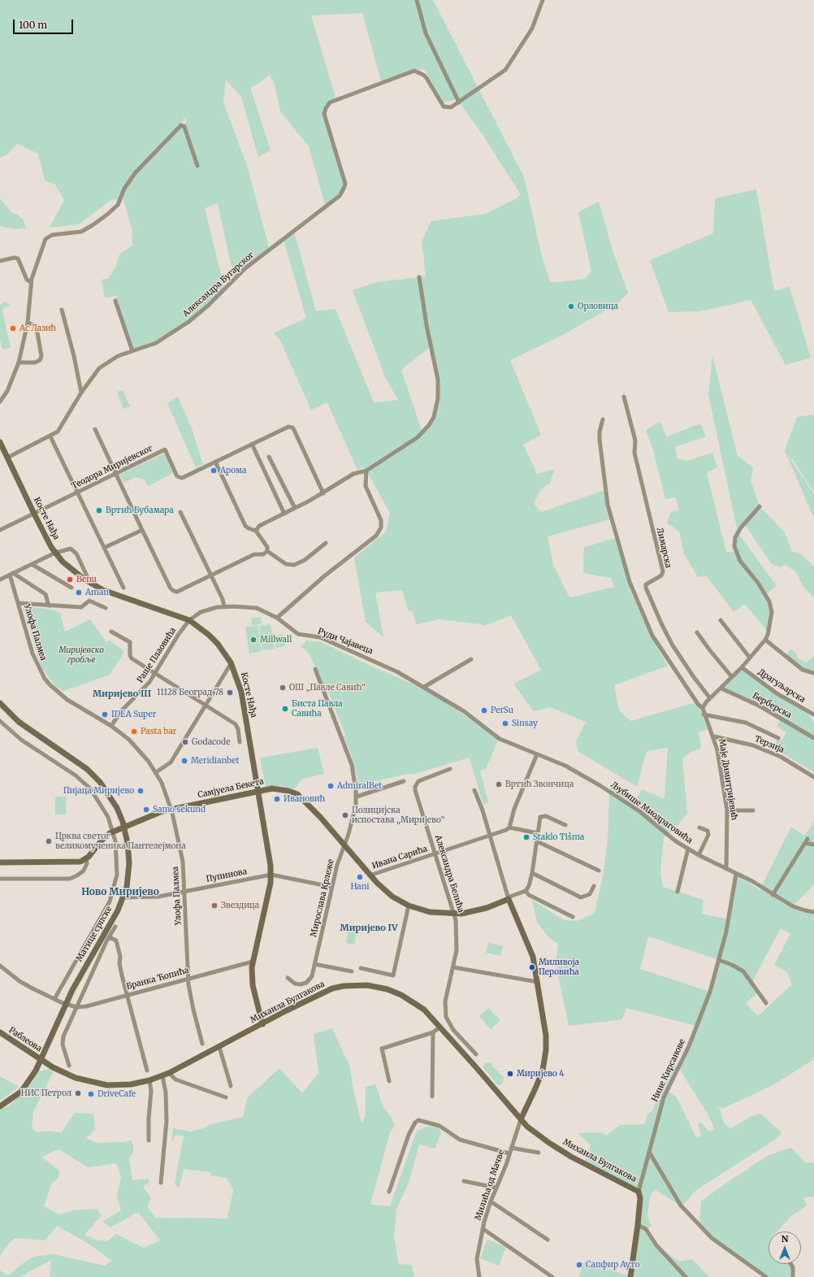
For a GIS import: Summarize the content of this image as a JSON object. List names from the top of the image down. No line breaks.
{"streets":{"street":["Александра Бугарског","Теодора Миријевског","Косте Нађа","Лимарска","Улофа Палмеа","Руди Чајавеца","Раше Плаовића","Драгуљарска","Берберска","Терзија","Маје Димитријевић","Самјуела Бекета","Љубише Миодраговића","Ивана Сарића","Александра Белића","Пупинова","Мирослава Крлеже","Матице српске","Бранка Ћопића","Михаила Булгакова","Раблеова","Нине Кирсанове","Милића од Мачве"]},"crossings":[["Александра Бугарског","Косте Нађа"],["Теодора Миријевског","Косте Нађа"],["Косте Нађа","Руди Чајавеца"],["Косте Нађа","Раше Плаовића"],["Косте Нађа","Самјуела Бекета"],["Косте Нађа","Пупинова"],["Косте Нађа","Бранка Ћопића"],["Косте Нађа","Михаила Булгакова"],["Улофа Палмеа","Раше Плаовића"],["Улофа Палмеа","Самјуела Бекета"],["Улофа Палмеа","Пупинова"],["Улофа Палмеа","Бранка Ћопића"],["Руди Чајавеца","Раше Плаовића"],["Руди Чајавеца","Љубише Миодраговића"],["Терзија","Маје Димитријевић"],["Маје Димитријевић","Љубише Миодраговића"],["Самјуела Бекета","Ивана Сарића"],["Самјуела Бекета","Александра Белића"],["Самјуела Бекета","Мирослава Крлеже"],["Самјуела Бекета","Матице српске"],["Љубише Миодраговића","Нине Кирсанове"],["Ивана Сарића","Александра Белића"],["Пупинова","Мирослава Крлеже"],["Пупинова","Матице српске"],["Матице српске","Бранка Ћопића"],["Матице српске","Михаила Булгакова"],["Матице српске","Раблеова"],["Михаила Булгакова","Раблеова"],["Михаила Булгакова","Нине Кирсанове"],["Михаила Булгакова","Милића од Мачве"]],"districts":["Миријево III","Ново Миријево","Миријево IV"],"parks":["Миријевско гробље"],"places":["Орловица","Ас Лазић","Арома","Вртић Бубамара","Benu","Aman","Millwall","ОШ „Павле Савић”","11128 Београд 78","Биста Павла Савића","PerSu","IDEA Super","Sinsay","Pasta bar","Godacode","Meridianbet","Вртић Звончица","AdmiralBet","Пијаца Миријево","Ивановић","Samo sekund","Полицијска испостава „Миријево”","Staklo Tišma","Црква светог великомученика Пантелејмона","Hani","Звездица","Миливоја Перовића","Миријево 4","НИС Петрол","DriveCafe","Сапфир Ауто"],"scale_bar":"100 m","north":"top"}
